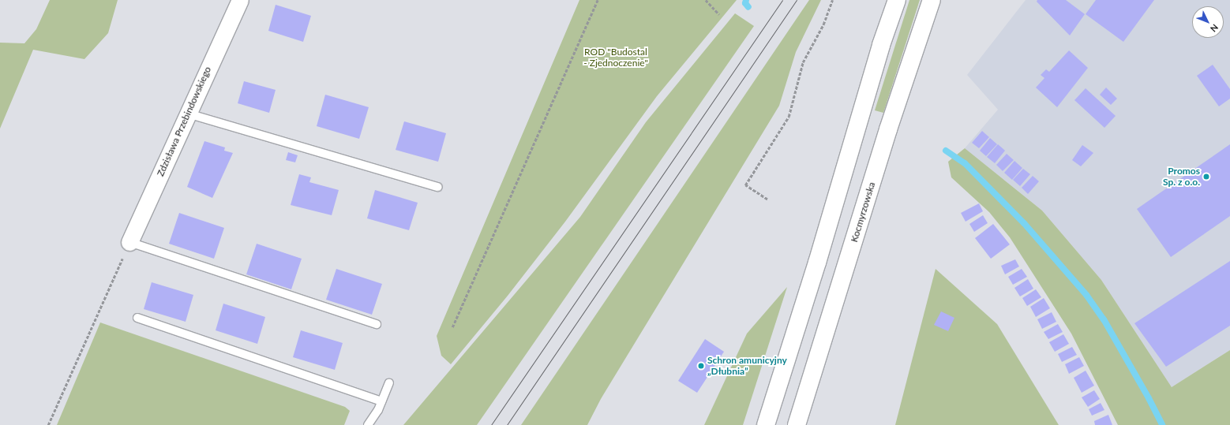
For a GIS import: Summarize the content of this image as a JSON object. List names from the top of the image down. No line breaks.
{"streets":{"main road":["Kocmyrzowska"],"street":["Zdzisława Przebindowskiego"]},"parks":["ROD \"Budostal - Zjednoczenie\""],"places":["Promos Sp. z o.o.","Schron amunicyjny „Dłubnia”"],"north":"bottom right"}
